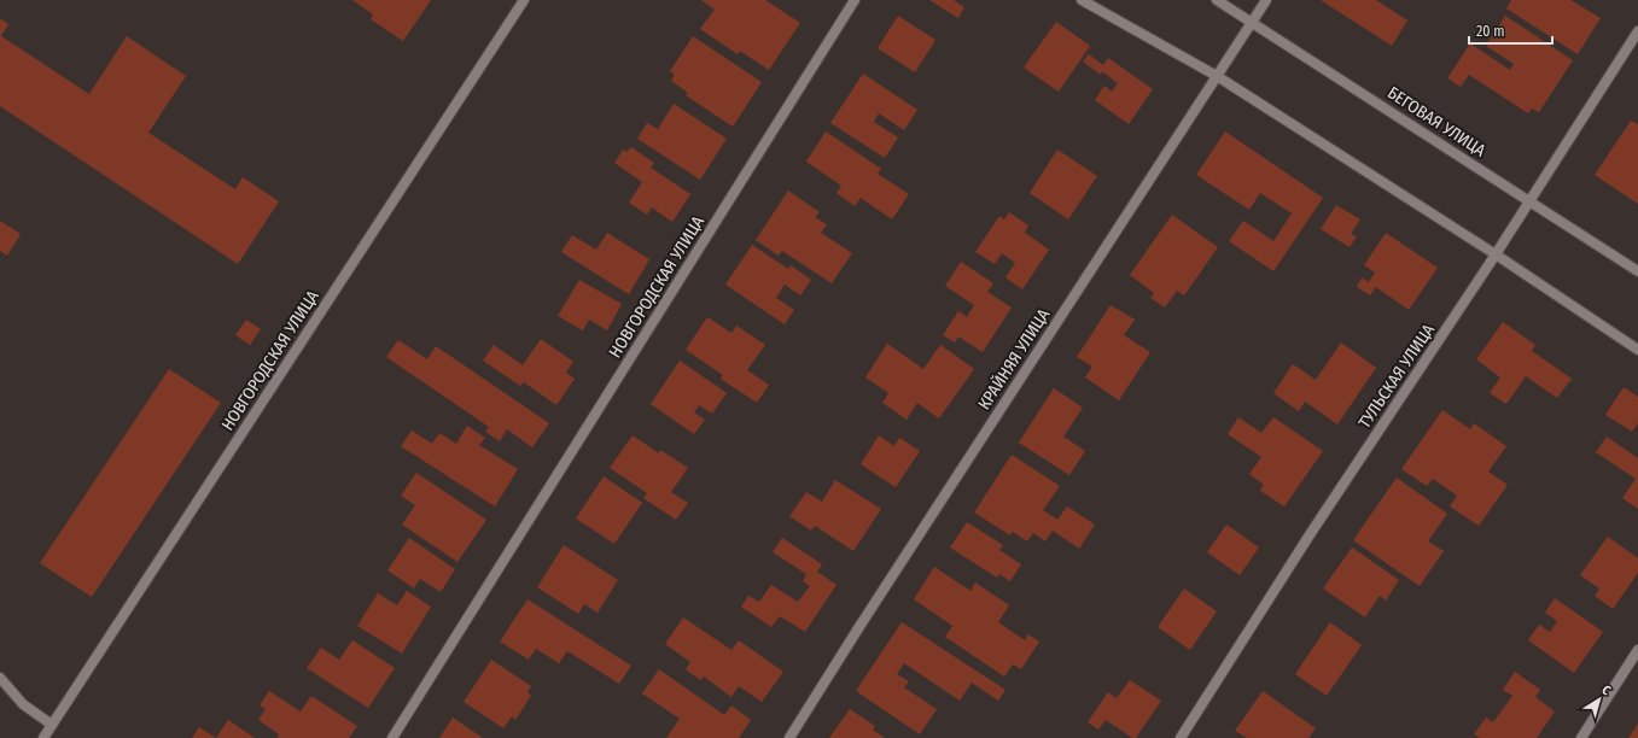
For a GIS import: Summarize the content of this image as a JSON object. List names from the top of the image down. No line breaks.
{"streets":{"street":["БЕГОВАЯ УЛИЦА","НОВГОРОДСКАЯ УЛИЦА","КРАЙНЯЯ УЛИЦА","ТУЛЬСКАЯ УЛИЦА"]},"crossings":[["БЕГОВАЯ УЛИЦА","КРАЙНЯЯ УЛИЦА"],["БЕГОВАЯ УЛИЦА","ТУЛЬСКАЯ УЛИЦА"]],"scale_bar":"20 m","north":"top right"}
